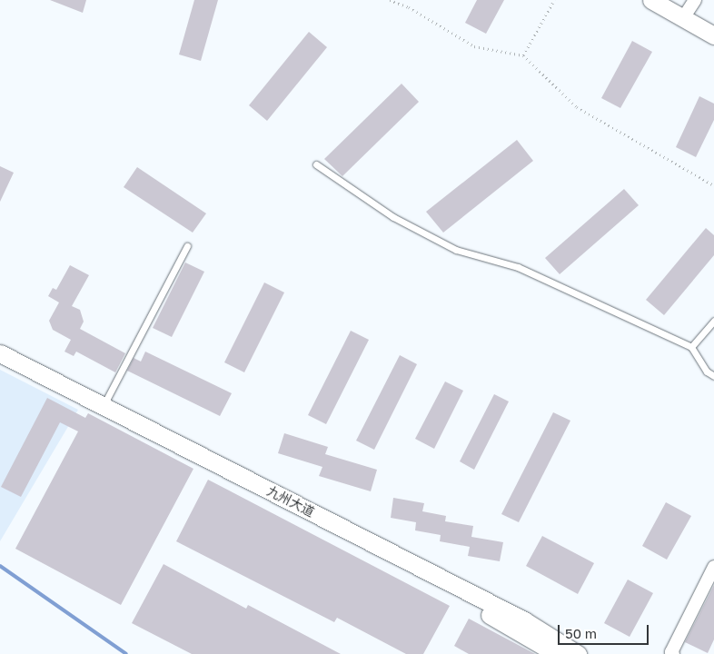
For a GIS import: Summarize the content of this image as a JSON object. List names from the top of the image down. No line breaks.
{"streets":{"main road":["九州大道"]},"scale_bar":"50 m"}
